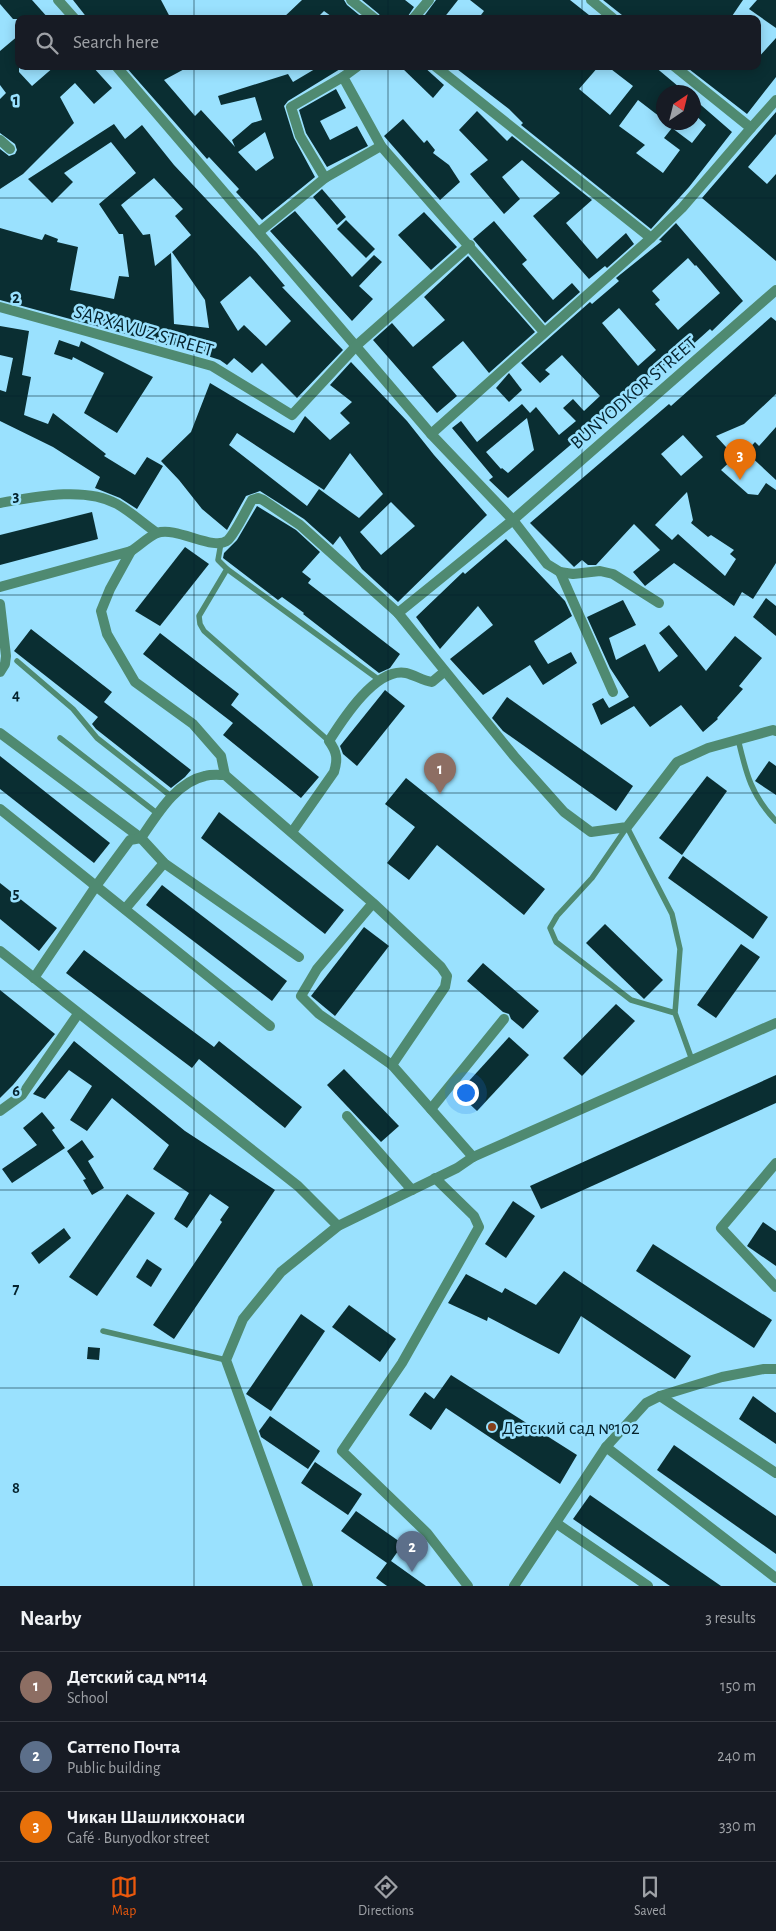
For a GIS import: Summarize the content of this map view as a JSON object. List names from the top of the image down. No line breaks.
{"streets":{"street":["SARXAVUZ STREET","BUNYODKOR STREET"]},"places":["Детский сад №102"],"north":"top right","page":{"search":"Search here","pins":["3","1","2"],"heading":["Nearby","3 results"],"list":[{"mark":"1","name":"Детский сад №114","note":"School","value":"150 m"},{"mark":"2","name":"Саттепо Почта","note":"Public building","value":"240 m"},{"mark":"3","name":"Чикан Шашликхонаси","note":"Café · Bunyodkor street","value":"330 m"}],"nav":["Map","Directions","Saved"]},"grid":{"rows":["1","2","3","4","5","6","7","8"]}}
